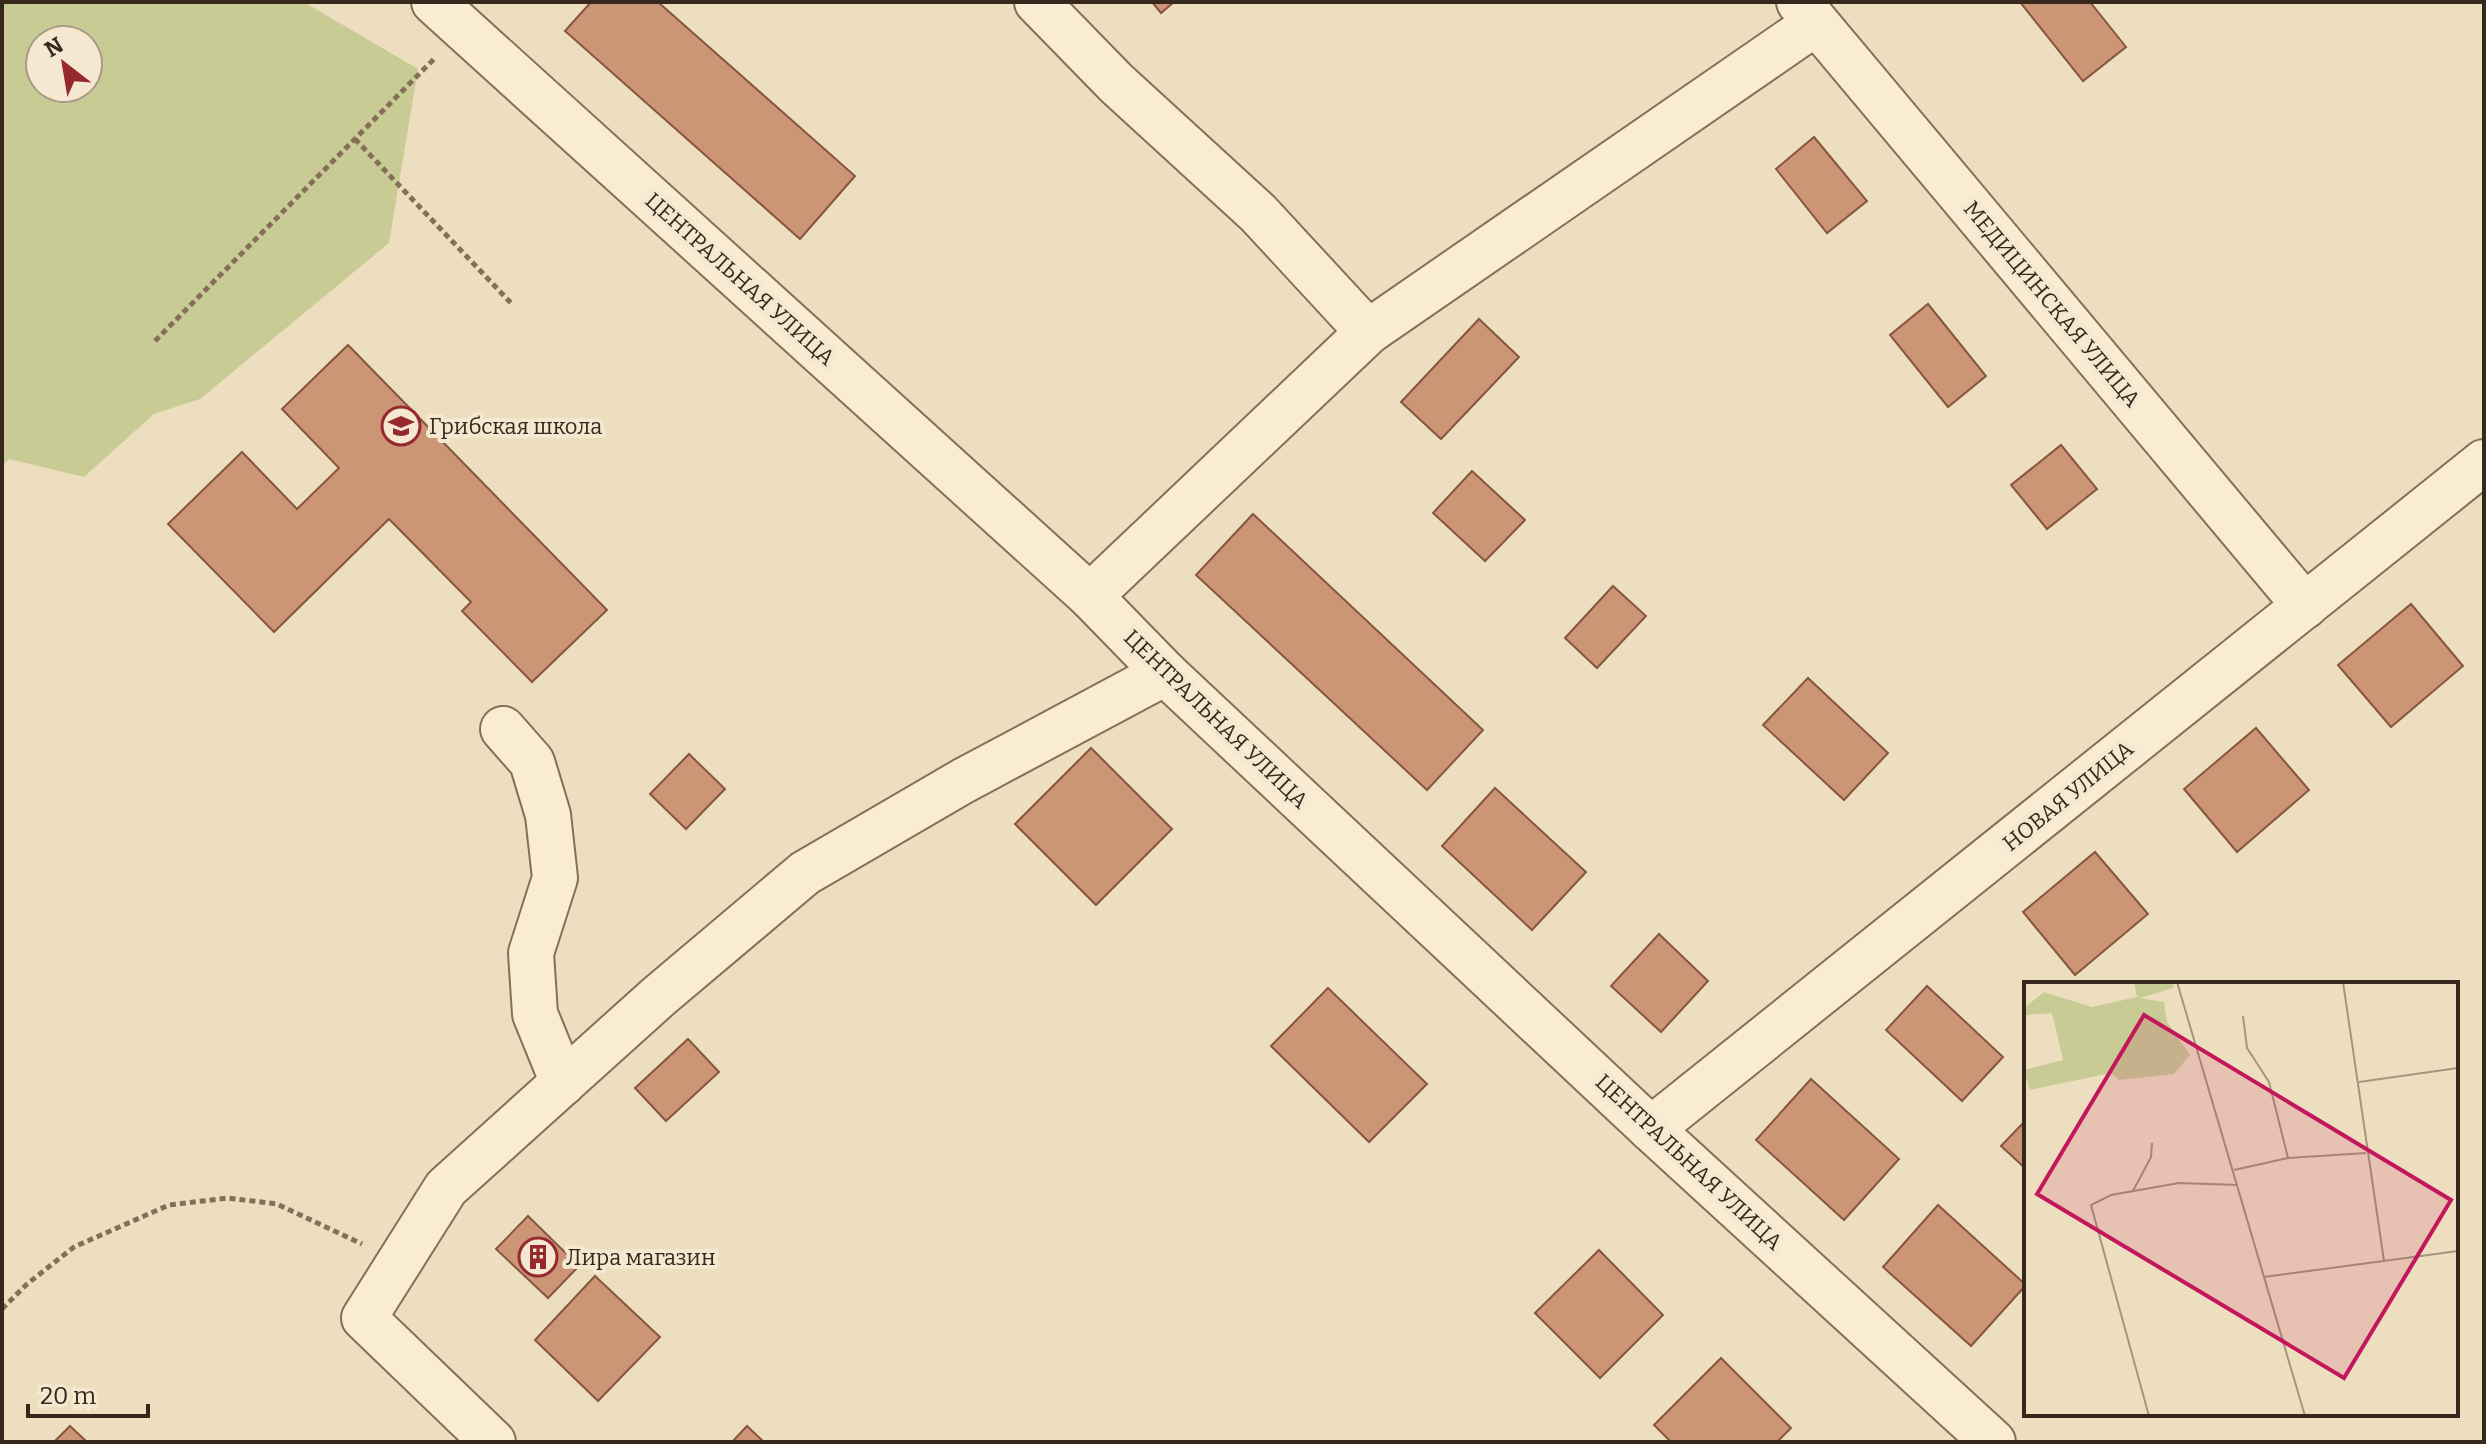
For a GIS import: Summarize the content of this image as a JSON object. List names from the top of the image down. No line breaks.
{"streets":{"street":["ЦЕНТРАЛЬНАЯ УЛИЦА","МЕДИЦИНСКАЯ УЛИЦА","НОВАЯ УЛИЦА"]},"crossings":[["ЦЕНТРАЛЬНАЯ УЛИЦА","НОВАЯ УЛИЦА"],["МЕДИЦИНСКАЯ УЛИЦА","НОВАЯ УЛИЦА"]],"places":{"school or university":["Грибская школа"],"building":["Лира магазин"]},"scale_bar":"20 m","north":"top left"}
